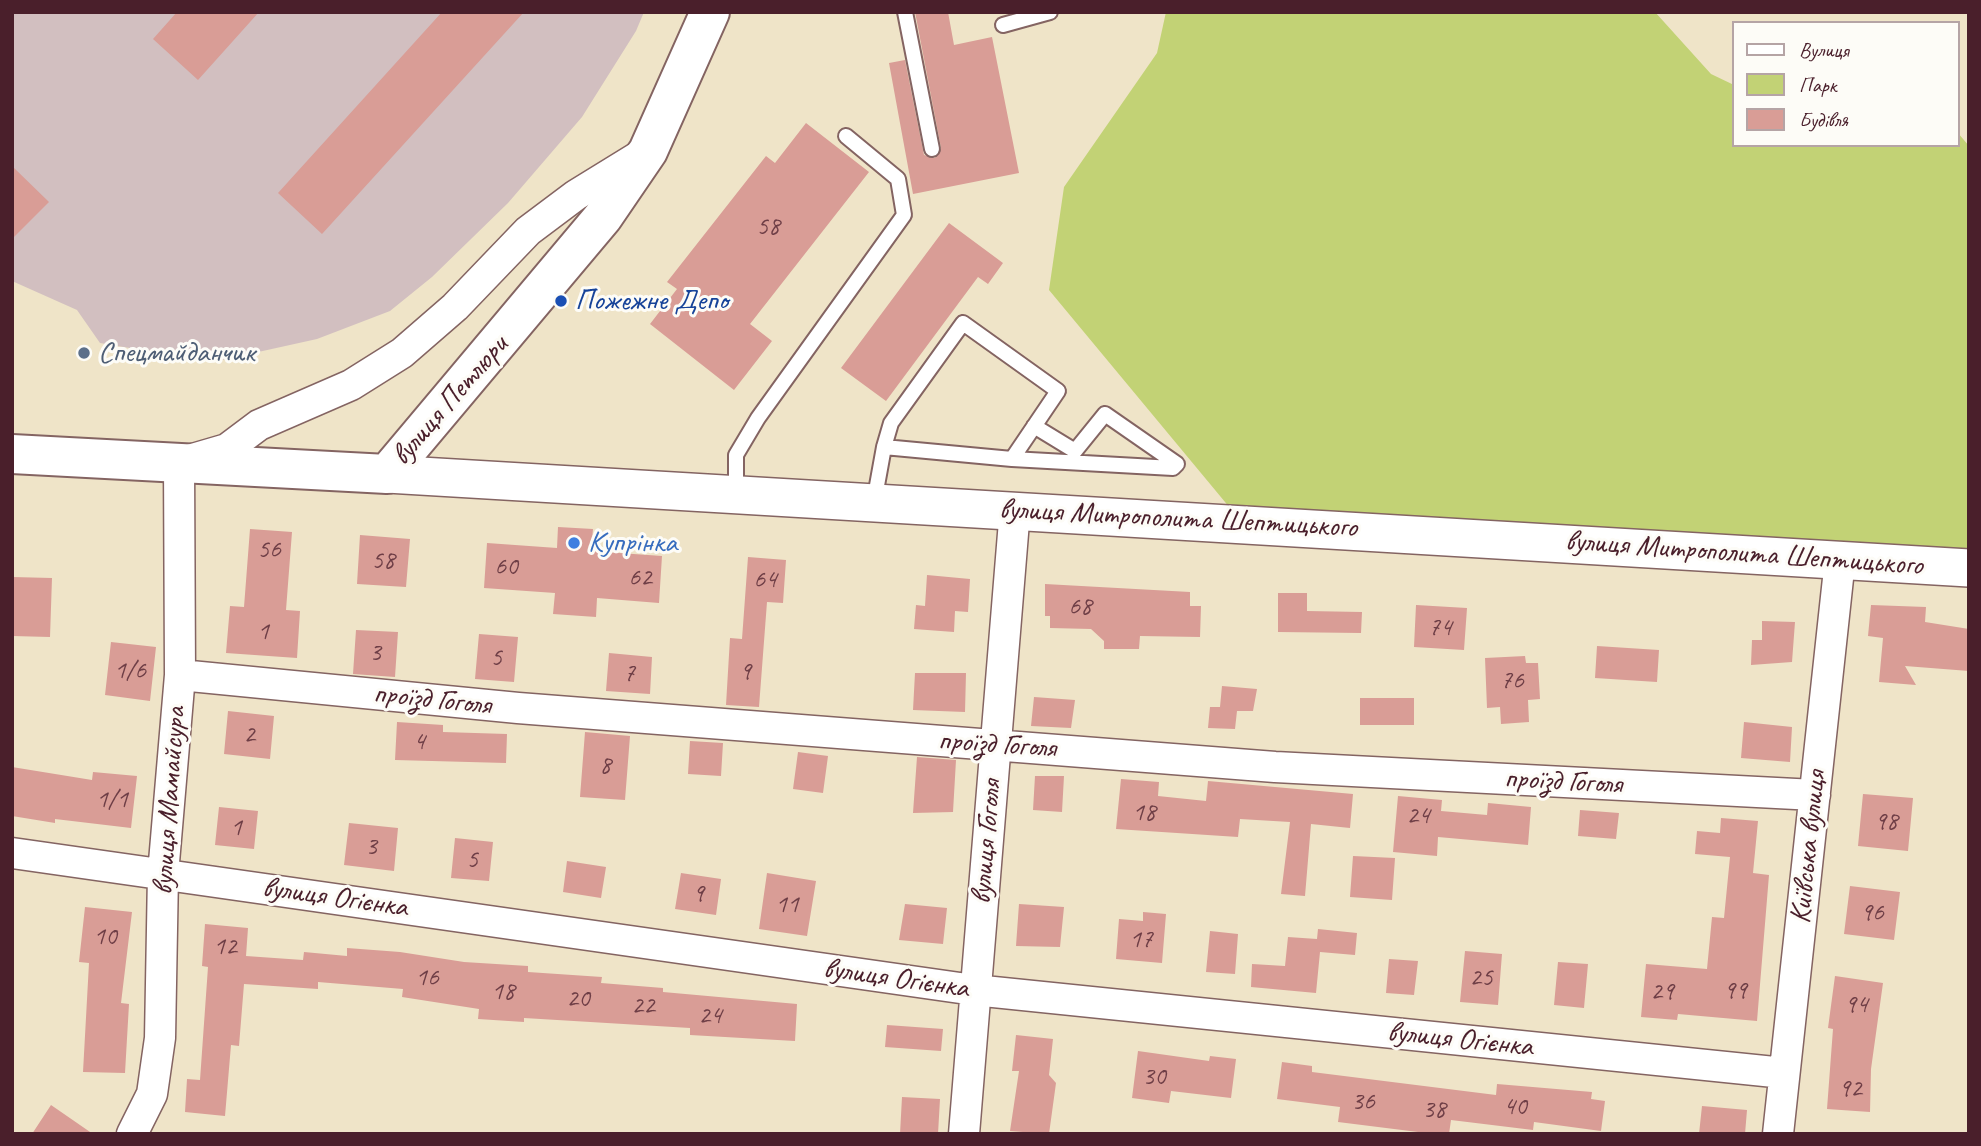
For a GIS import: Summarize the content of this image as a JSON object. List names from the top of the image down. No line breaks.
{"streets":{"main road":["вулиця Петлюри"],"street":["вулиця Митрополита Шептицького","проїзд Гоголя","вулиця Мамайсура","вулиця Гоголя","Київська вулиця","вулиця Огієнка"]},"crossings":[["вулиця Петлюри","вулиця Митрополита Шептицького"],["вулиця Петлюри","вулиця Мамайсура"],["вулиця Митрополита Шептицького","вулиця Гоголя"],["вулиця Митрополита Шептицького","Київська вулиця"],["проїзд Гоголя","вулиця Мамайсура"],["проїзд Гоголя","вулиця Гоголя"],["проїзд Гоголя","Київська вулиця"],["вулиця Мамайсура","вулиця Огієнка"],["вулиця Гоголя","вулиця Огієнка"],["Київська вулиця","вулиця Огієнка"]],"places":["Пожежне Депо","Спецмайданчик","Купрінка"],"house_numbers":["58","56","58","60","62","64","68","74","1","3","5","1/6","9","7","76","2","4","8","1/1","18","24","98","1","3","5","9","11","96","10","17","12","16","25","99","18","29","20","94","22","24","30","92","36","40","38"],"legend":["Вулиця","Парк","Будівля"]}
